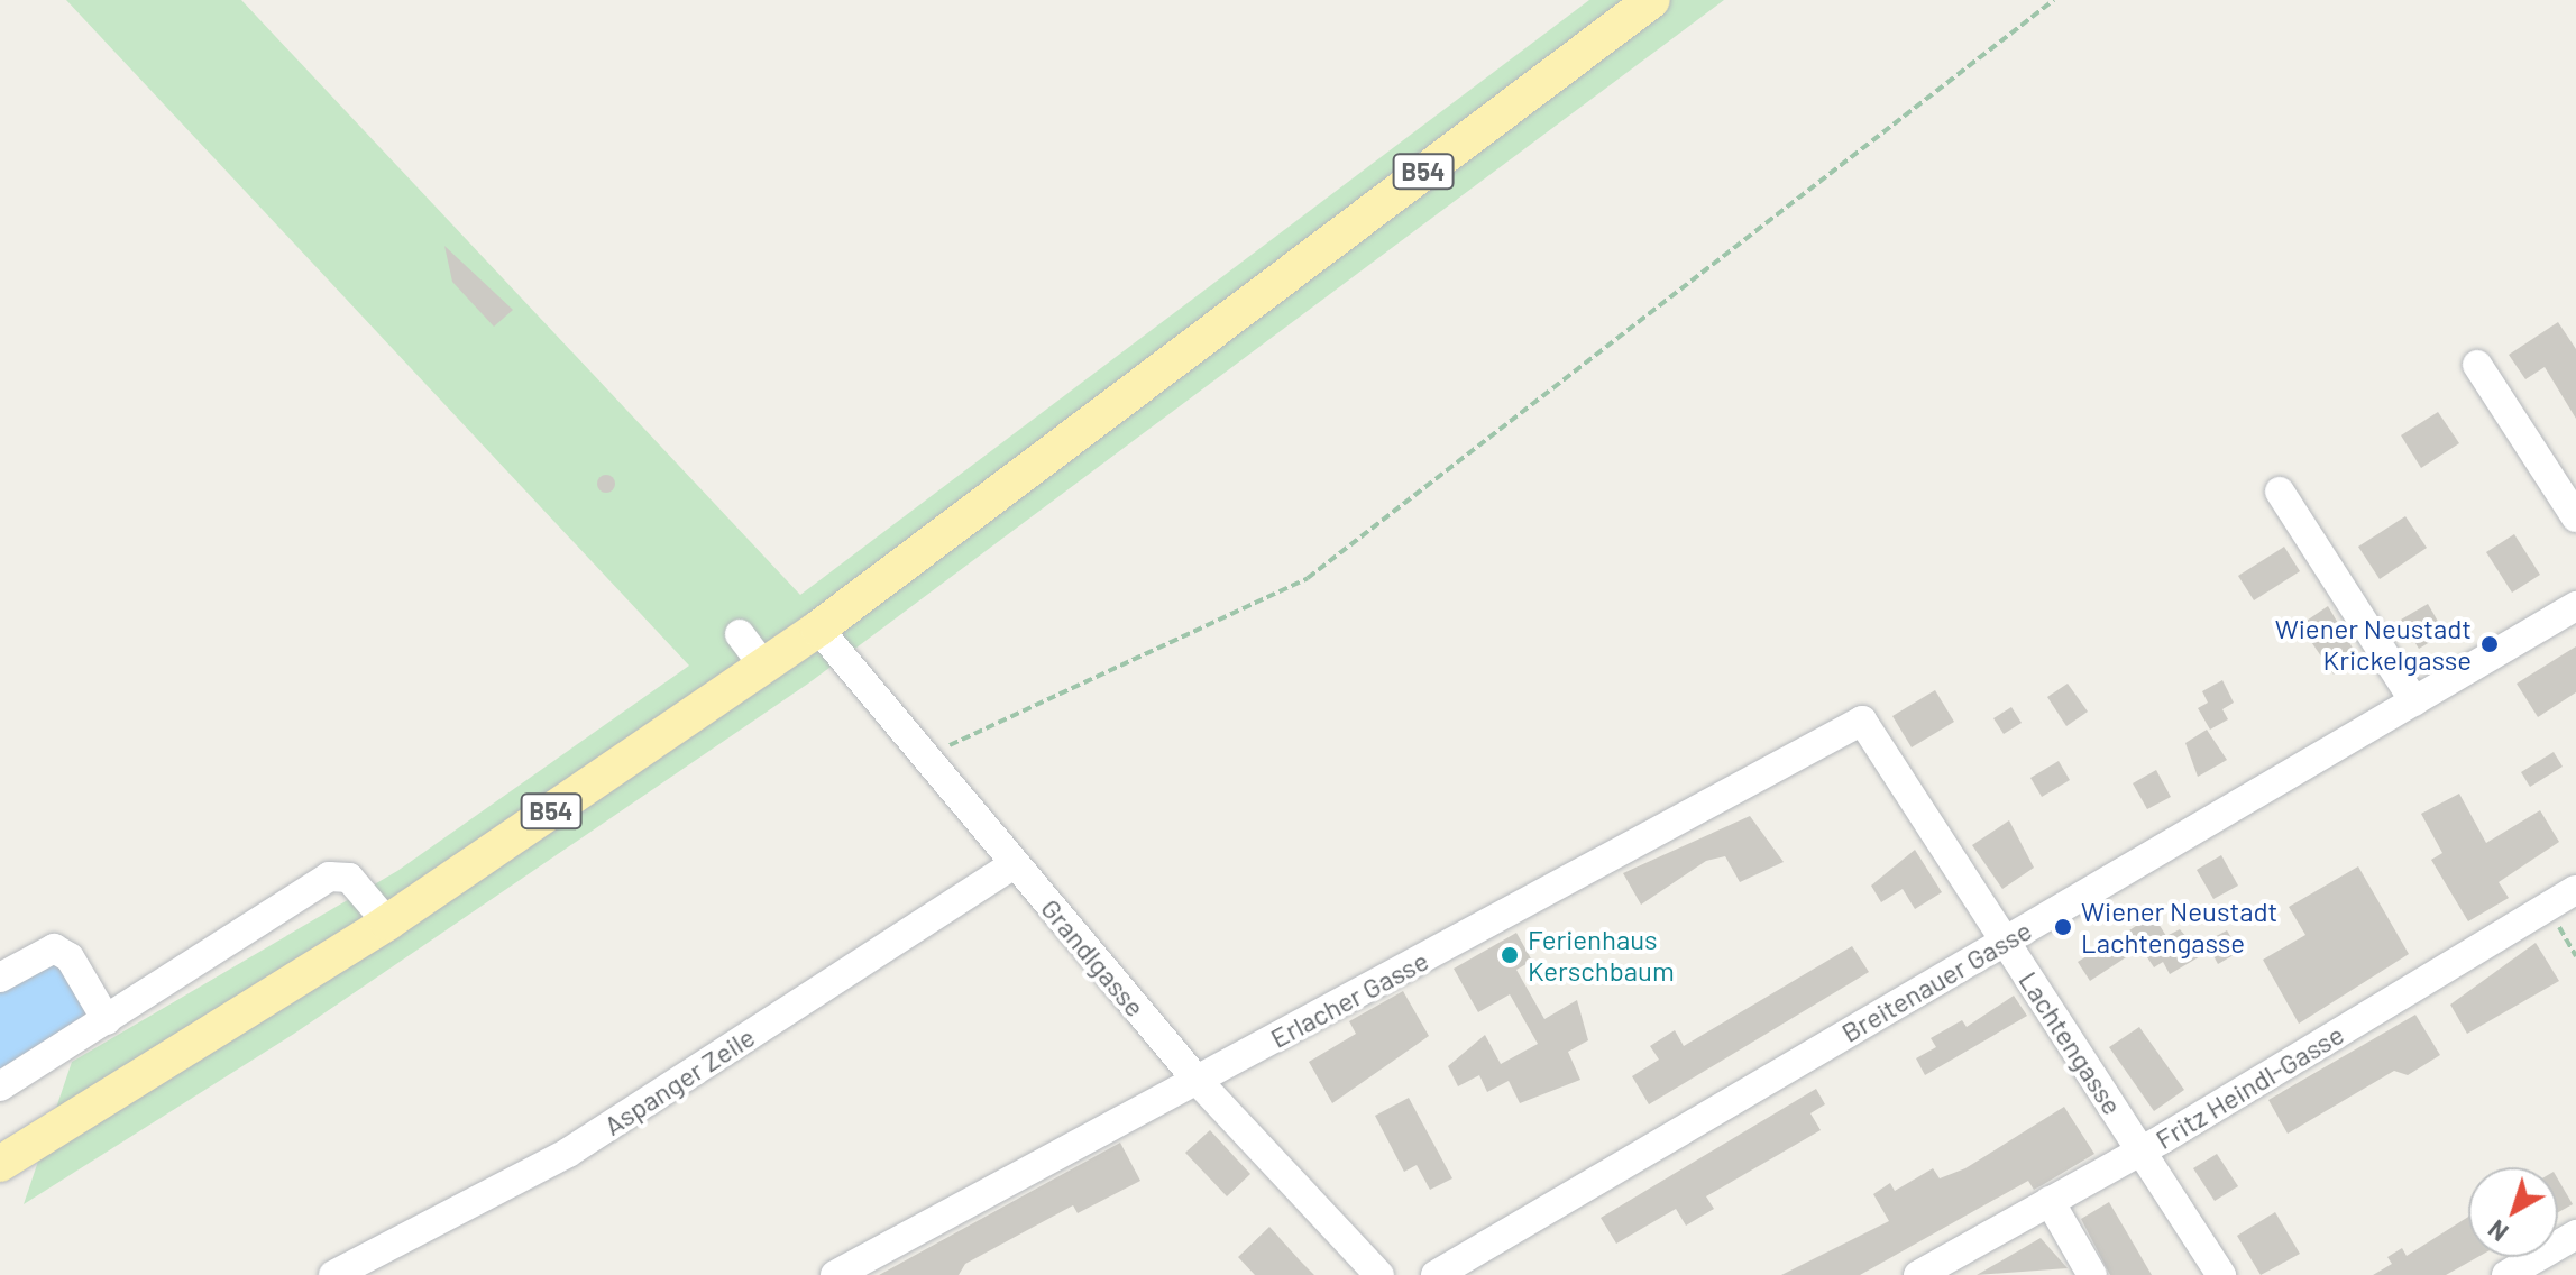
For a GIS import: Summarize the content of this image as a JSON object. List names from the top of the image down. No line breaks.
{"streets":{"main road":["B54"],"street":["Grandlgasse","Breitenauer Gasse","Erlacher Gasse","Lachtengasse","Aspanger Zeile","Fritz Heindl-Gasse"]},"crossings":[["B54","Grandlgasse"],["Grandlgasse","Erlacher Gasse"],["Grandlgasse","Aspanger Zeile"],["Breitenauer Gasse","Lachtengasse"],["Erlacher Gasse","Lachtengasse"],["Lachtengasse","Fritz Heindl-Gasse"]],"places":["Wiener Neustadt Krickelgasse","Wiener Neustadt Lachtengasse","Ferienhaus Kerschbaum"],"north":"bottom left"}
